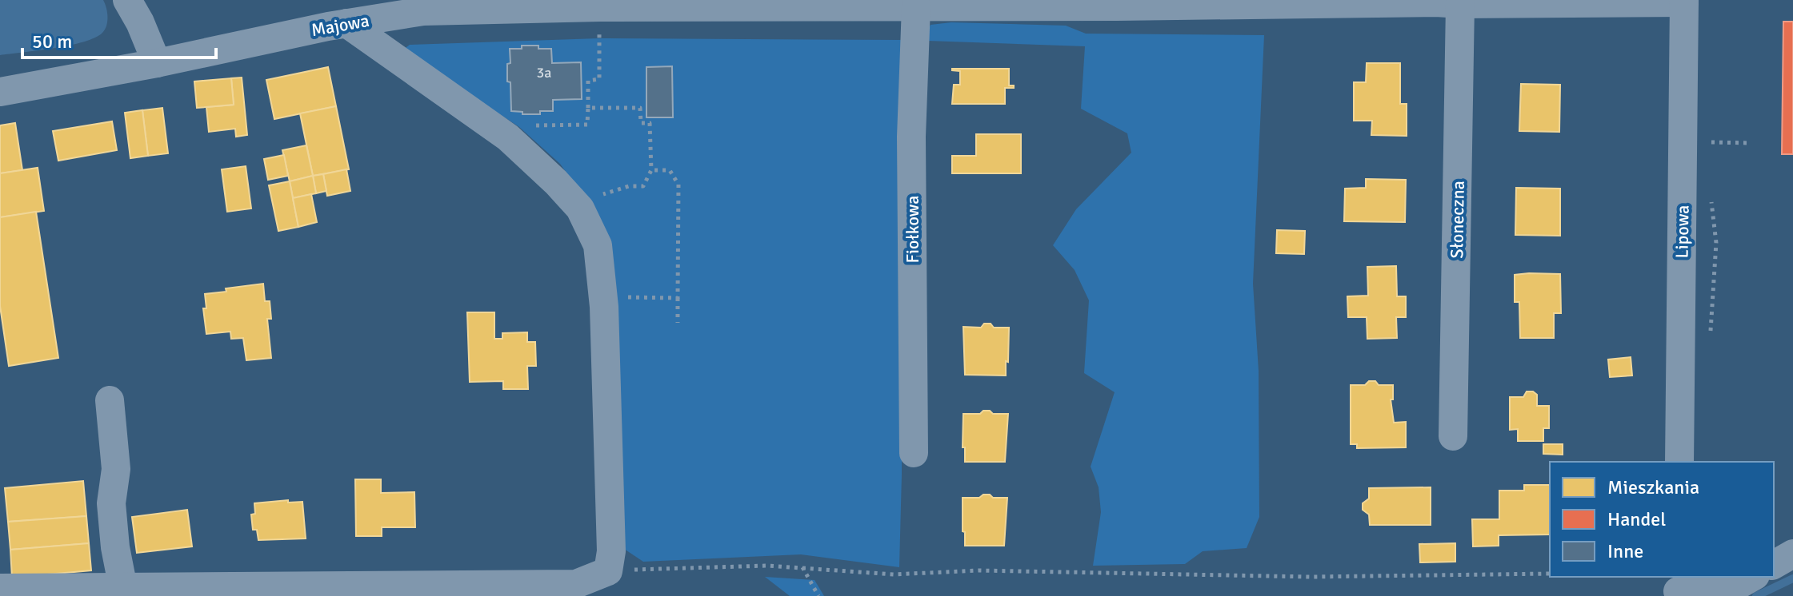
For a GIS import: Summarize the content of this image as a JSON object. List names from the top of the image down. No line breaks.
{"streets":{"street":["Majowa","Słoneczna","Fiołkowa","Lipowa"]},"crossings":[["Majowa","Słoneczna"],["Majowa","Fiołkowa"],["Majowa","Lipowa"]],"house_numbers":["3a"],"legend":["Mieszkania","Handel","Inne"],"scale_bar":"50 m"}
